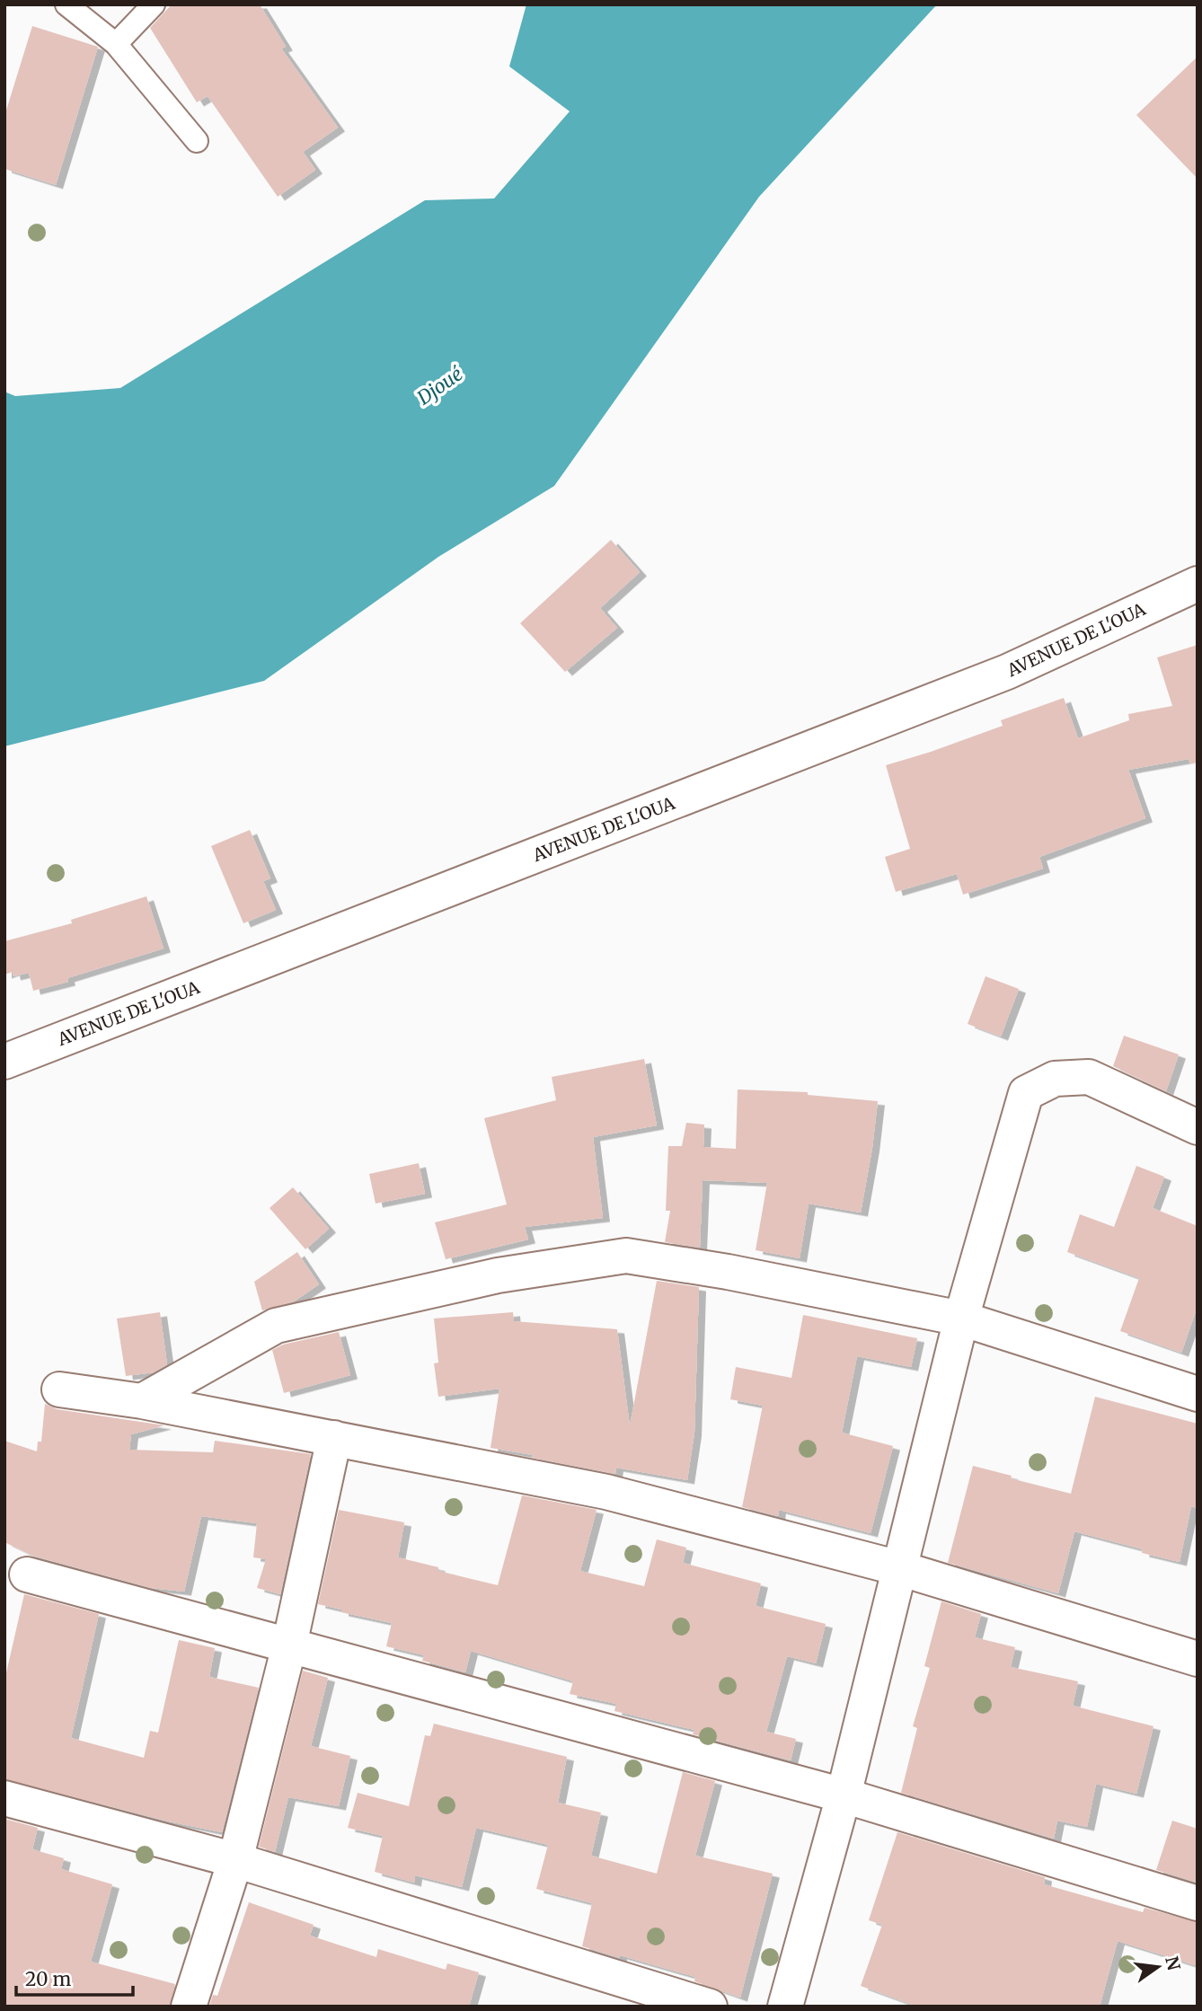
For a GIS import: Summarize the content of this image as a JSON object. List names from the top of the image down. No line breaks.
{"streets":{"street":["AVENUE DE L'OUA"]},"water":["Djoué"],"scale_bar":"20 m","north":"right"}
